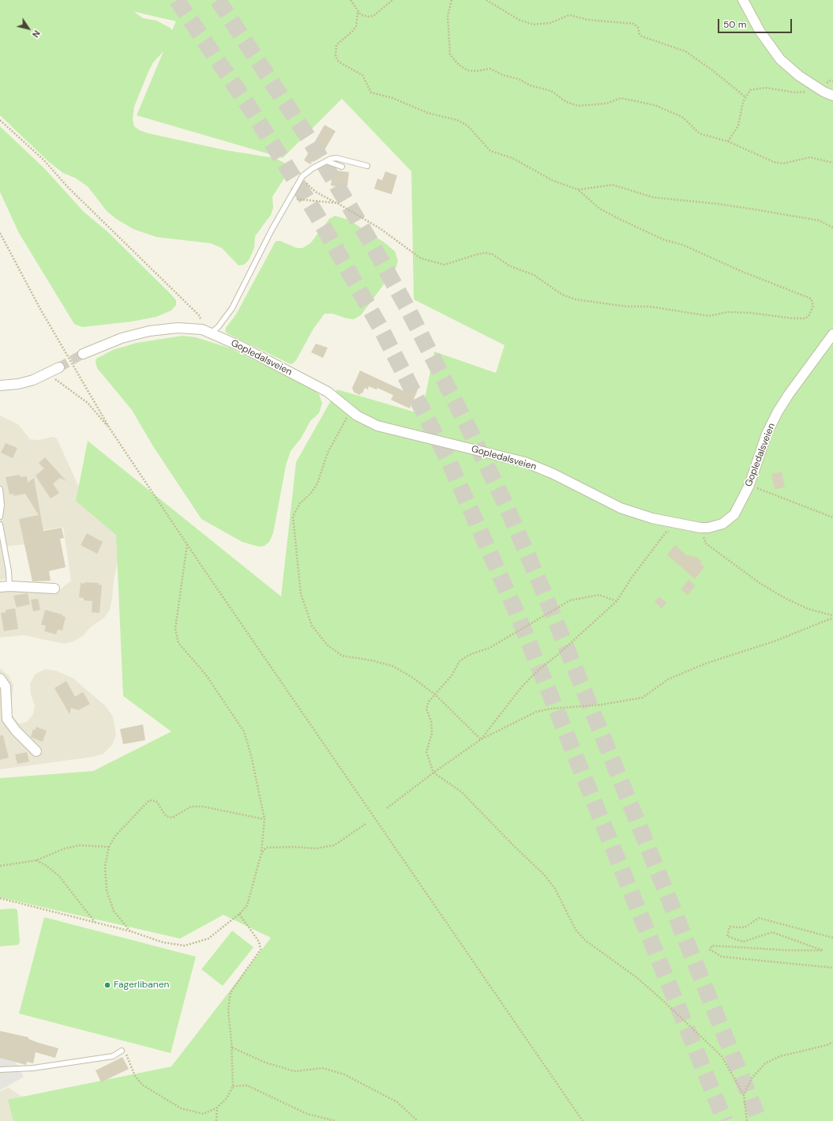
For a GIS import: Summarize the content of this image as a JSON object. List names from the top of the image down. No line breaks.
{"streets":{"street":["Gopledalsveien"]},"places":["Fagerlibanen"],"scale_bar":"50 m","north":"bottom right"}
